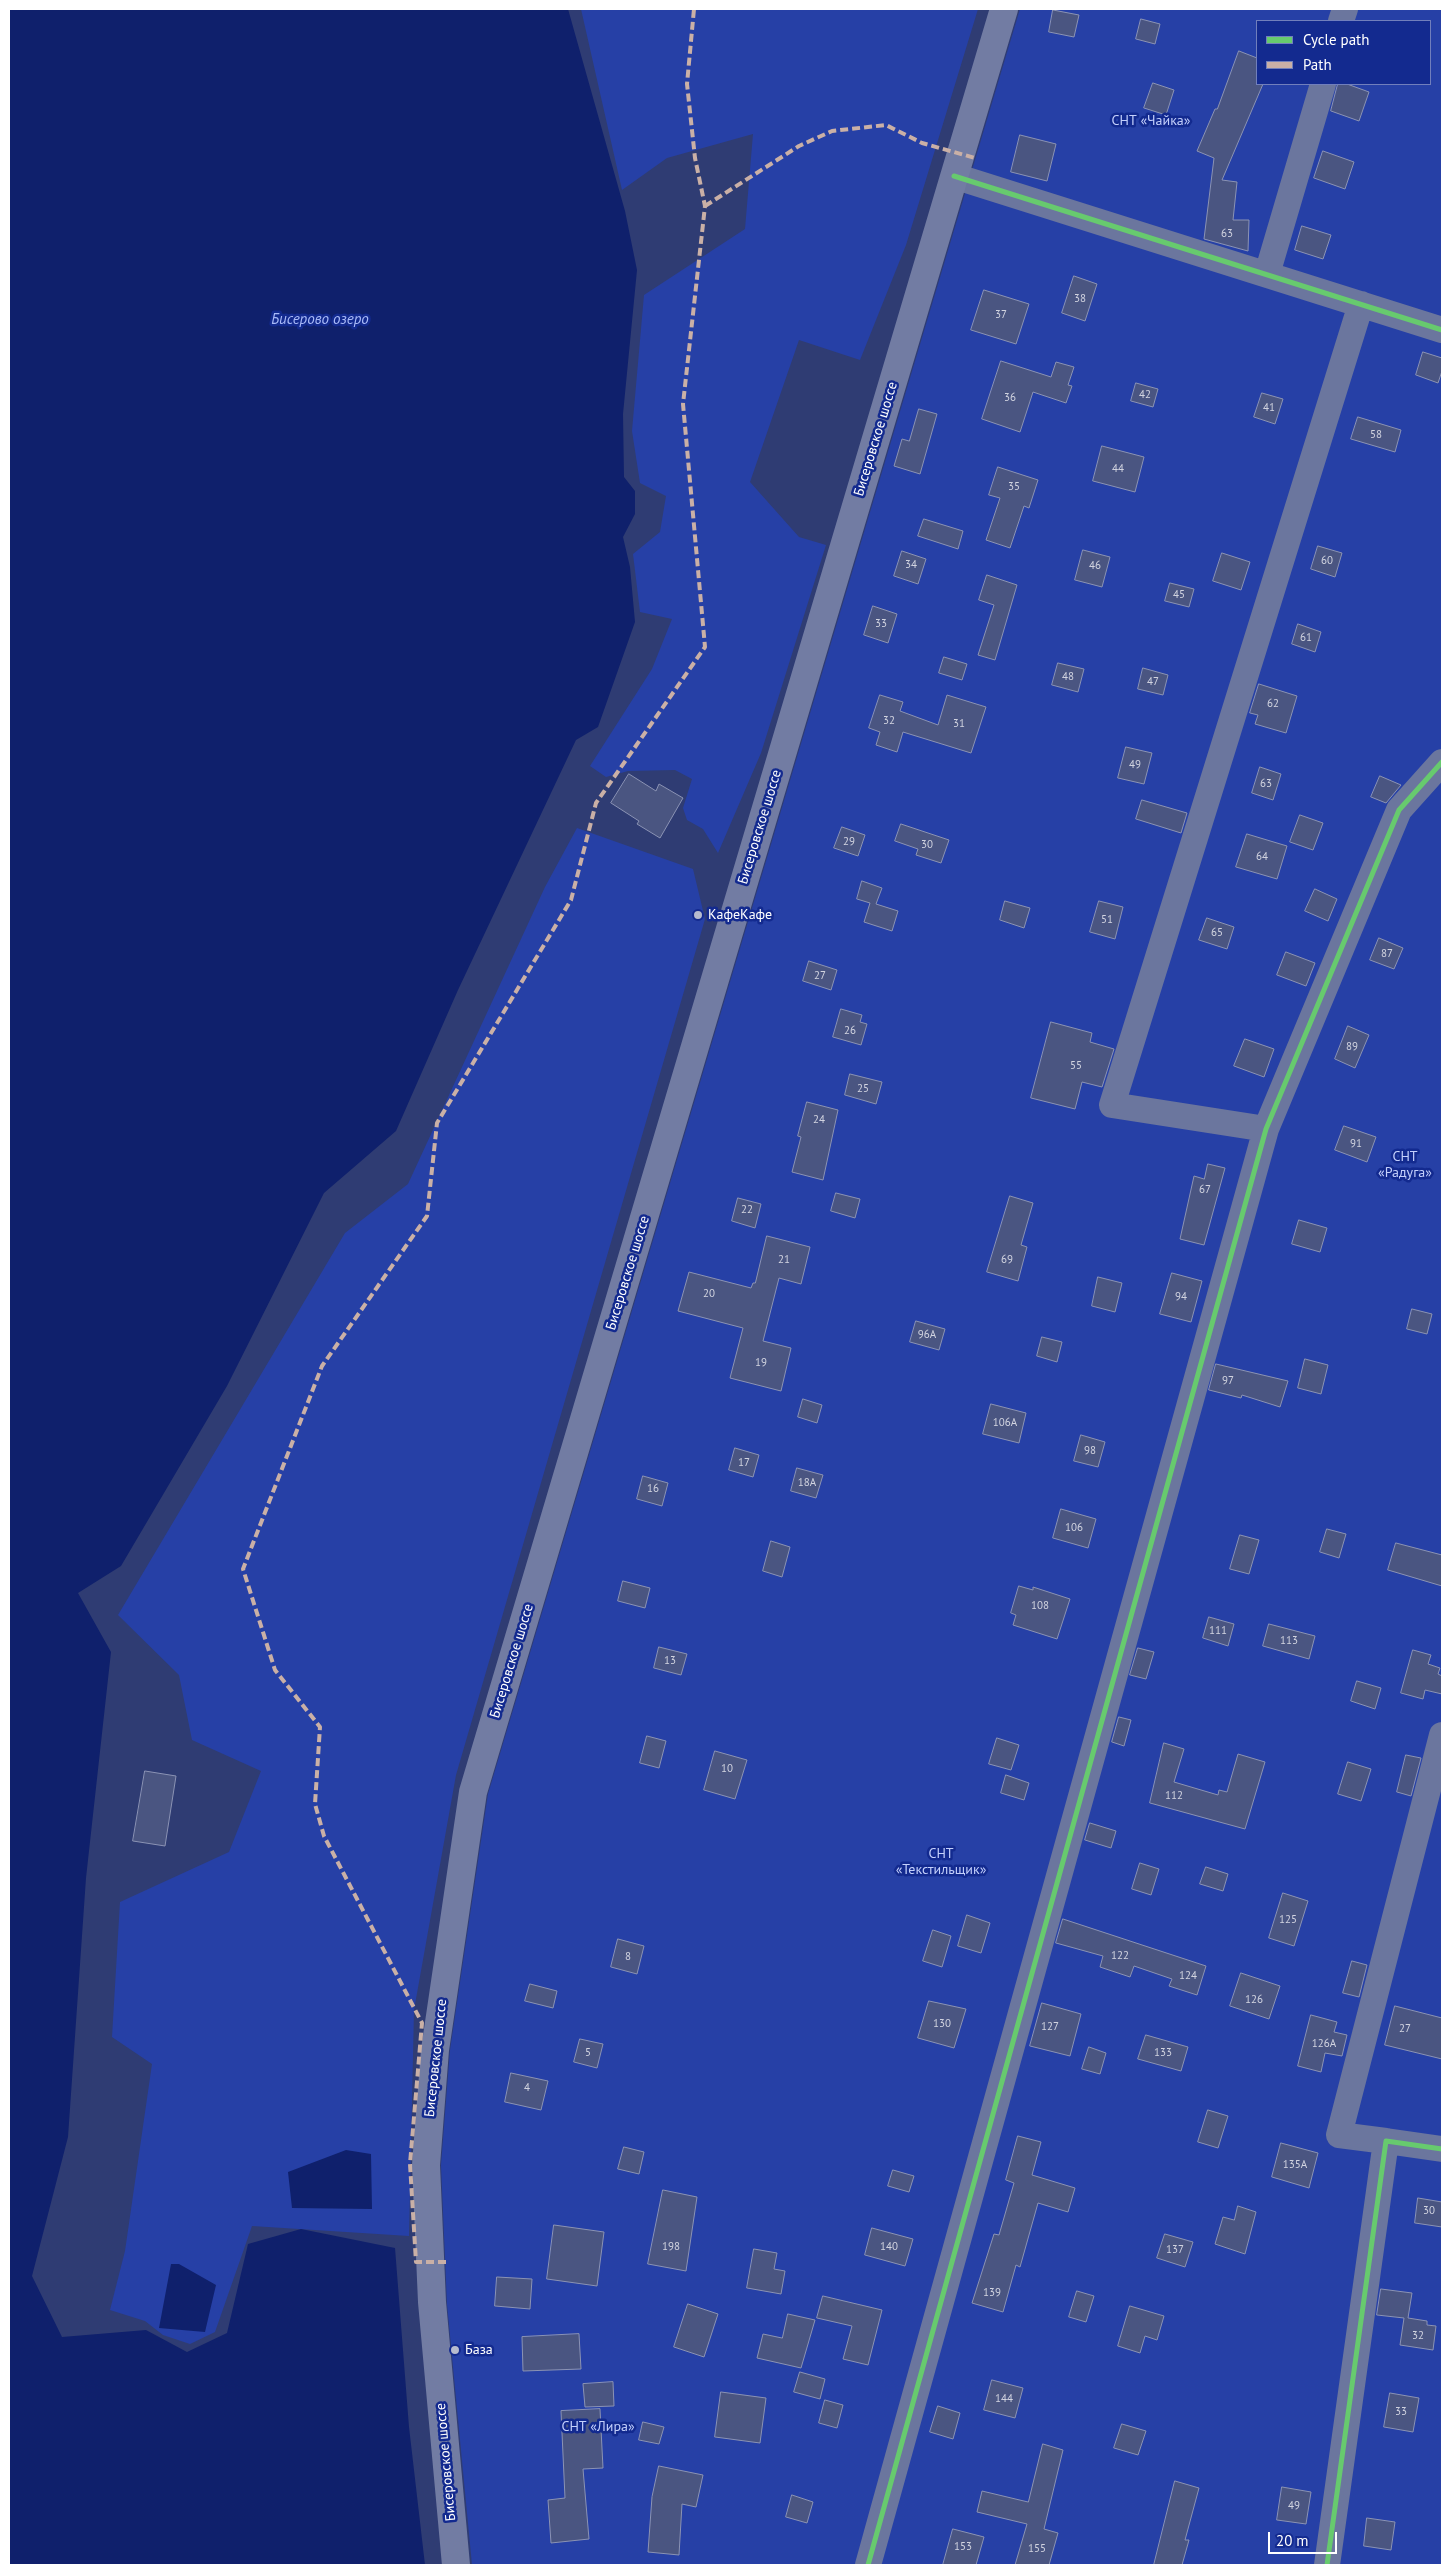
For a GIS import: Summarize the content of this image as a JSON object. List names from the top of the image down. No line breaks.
{"streets":{"main road":["Бисеровское шоссе"]},"water":["Бисерово озеро"],"parks":["СНТ «Чайка»","СНТ «Радуга»","СНТ «Текстильщик»","СНТ «Лира»"],"places":["КафеКафе","База"],"house_numbers":["63","38","37","42","36","41","58","44","35","60","34","46","45","33","61","48","47","62","32","31","49","63","29","30","64","51","65","87","27","26","89","55","25","24","91","67","22","21","69","20","94","96А","19","97","106А","98","17","18А","16","106","108","111","113","13","10","112","125","122","8","124","126","130","127","27","126А","5","133","4","135А","30","198","140","137","139","32","144","33","49","153","155"],"legend":["Cycle path","Path"],"scale_bar":"20 m"}
